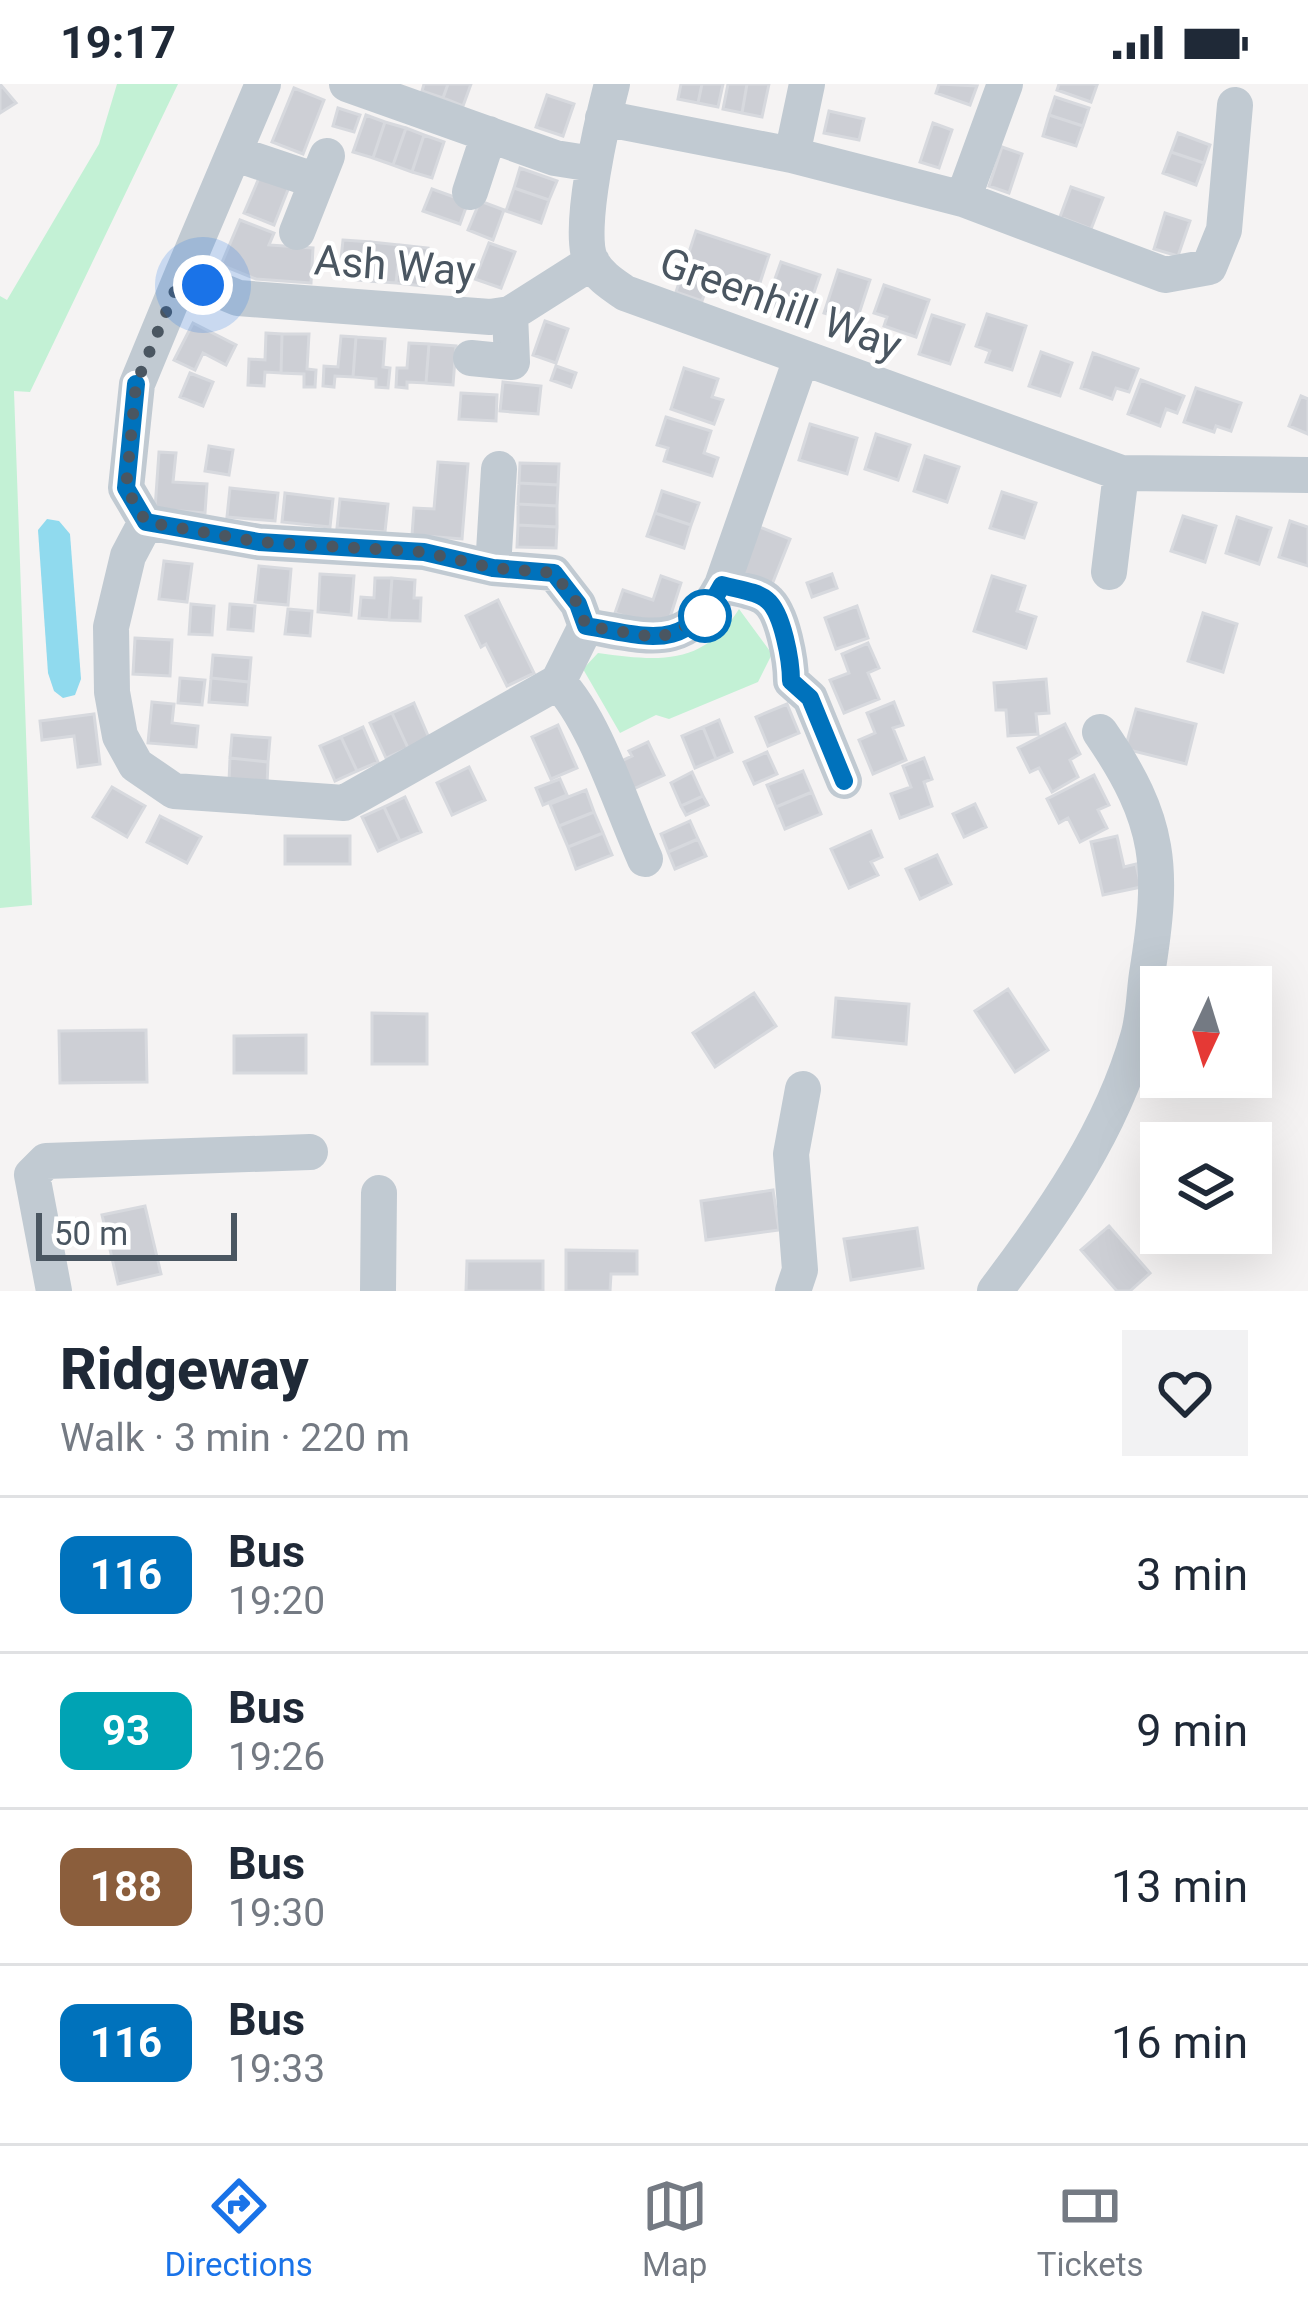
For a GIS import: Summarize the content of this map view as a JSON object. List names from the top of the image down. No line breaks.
{"streets":{"street":["Ash Way","Greenhill Way"]},"crossings":[["Ash Way","Greenhill Way"]],"lines":["bus line 116"],"scale_bar":"50 m","north":"bottom","page":{"status":"19:17","scale":"50 m","heading":["Ridgeway","Walk · 3 min · 220 m"],"list":[{"mark":"116","name":"Bus","note":"19:20","value":"3 min"},{"mark":"93","name":"Bus","note":"19:26","value":"9 min"},{"mark":"188","name":"Bus","note":"19:30","value":"13 min"},{"mark":"116","name":"Bus","note":"19:33","value":"16 min"}],"tabs":["Directions","Map","Tickets"]}}
